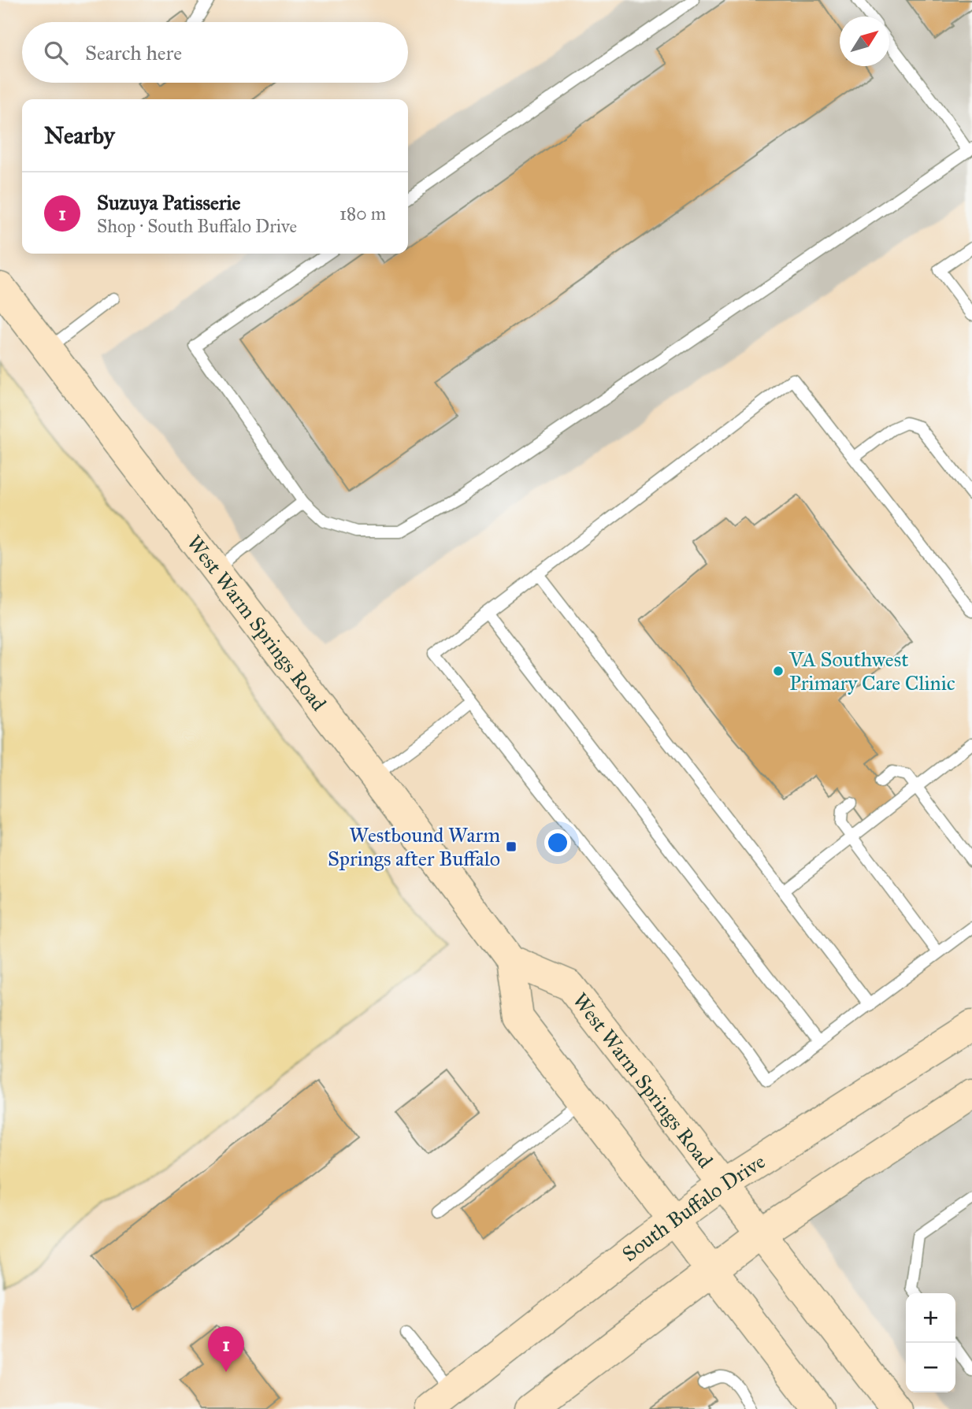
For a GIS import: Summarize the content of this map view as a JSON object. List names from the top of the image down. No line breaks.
{"streets":{"main road":["West Warm Springs Road","South Buffalo Drive"]},"crossings":[["West Warm Springs Road","South Buffalo Drive"]],"places":{"other":["VA Southwest Primary Care Clinic"],"transit":["Westbound Warm Springs after Buffalo"]},"north":"top right","page":{"search":"Search here","heading":"Nearby","list":[{"mark":"1","name":"Suzuya Patisserie","note":"Shop · South Buffalo Drive","value":"180 m"}],"map_buttons":["+","−"],"pins":"1"}}
